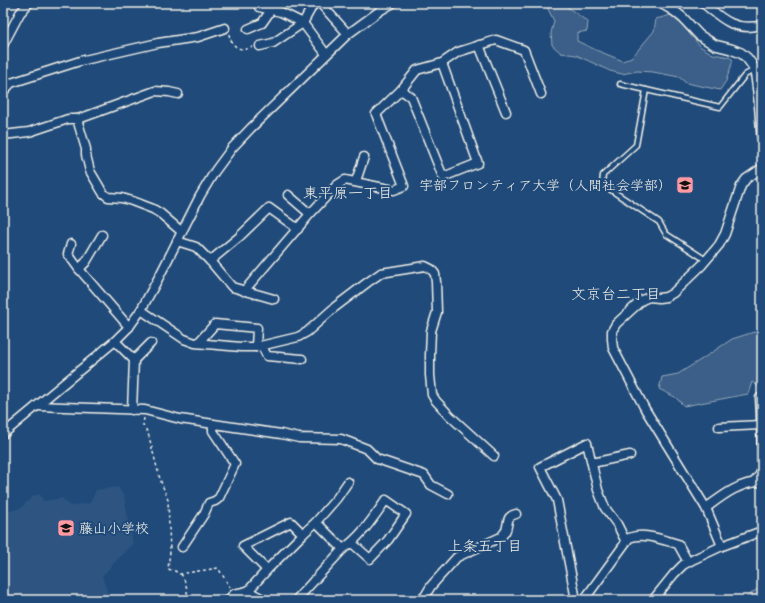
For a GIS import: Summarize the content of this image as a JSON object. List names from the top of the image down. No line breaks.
{"districts":["東平原一丁目","文京台二丁目","上条五丁目"],"places":{"school or university":["宇部フロンティア大学（人間社会学部）","藤山小学校"]}}
